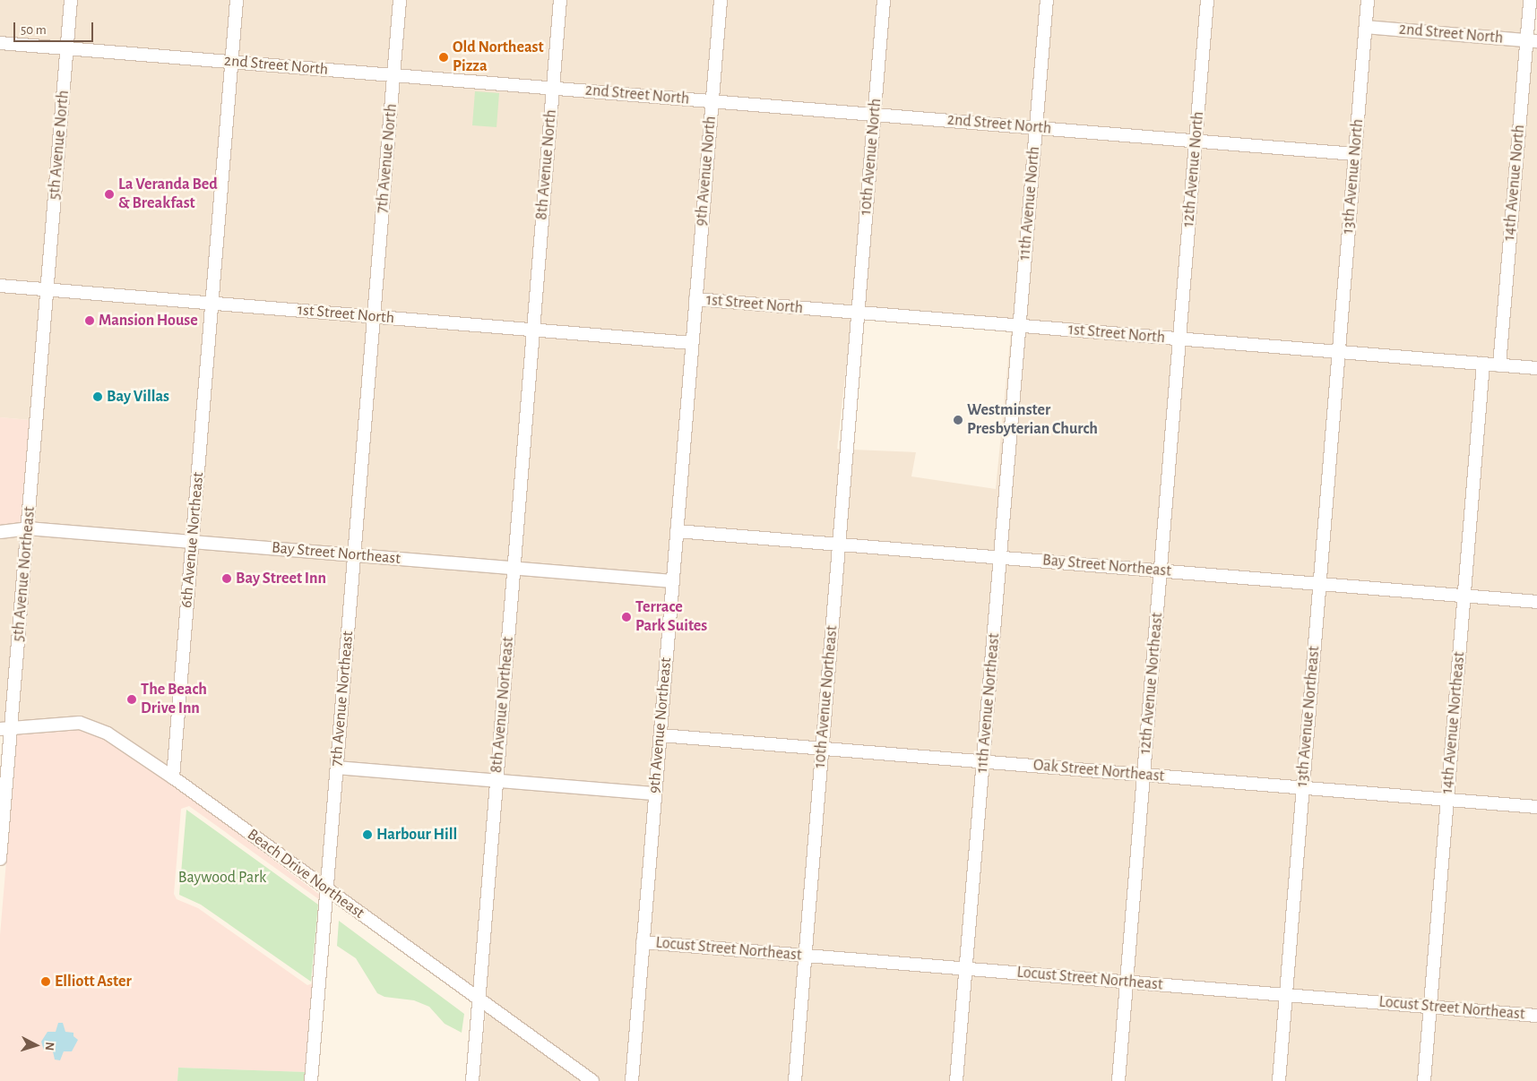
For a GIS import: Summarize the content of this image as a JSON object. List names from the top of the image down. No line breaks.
{"streets":{"street":["2nd Street North","5th Avenue North","10th Avenue North","7th Avenue North","8th Avenue North","12th Avenue North","9th Avenue North","13th Avenue North","14th Avenue North","11th Avenue North","1st Street North","6th Avenue Northeast","Bay Street Northeast","5th Avenue Northeast","12th Avenue Northeast","10th Avenue Northeast","7th Avenue Northeast","11th Avenue Northeast","8th Avenue Northeast","13th Avenue Northeast","14th Avenue Northeast","9th Avenue Northeast","Oak Street Northeast","Beach Drive Northeast","Locust Street Northeast"]},"crossings":[["2nd Street North","5th Avenue North"],["2nd Street North","10th Avenue North"],["2nd Street North","7th Avenue North"],["2nd Street North","8th Avenue North"],["2nd Street North","12th Avenue North"],["2nd Street North","9th Avenue North"],["2nd Street North","13th Avenue North"],["2nd Street North","14th Avenue North"],["2nd Street North","11th Avenue North"],["2nd Street North","6th Avenue Northeast"],["5th Avenue North","1st Street North"],["5th Avenue North","5th Avenue Northeast"],["10th Avenue North","1st Street North"],["10th Avenue North","10th Avenue Northeast"],["7th Avenue North","1st Street North"],["7th Avenue North","7th Avenue Northeast"],["8th Avenue North","1st Street North"],["8th Avenue North","8th Avenue Northeast"],["12th Avenue North","1st Street North"],["12th Avenue North","12th Avenue Northeast"],["9th Avenue North","1st Street North"],["9th Avenue North","9th Avenue Northeast"],["13th Avenue North","1st Street North"],["13th Avenue North","13th Avenue Northeast"],["14th Avenue North","1st Street North"],["11th Avenue North","1st Street North"],["11th Avenue North","11th Avenue Northeast"],["1st Street North","6th Avenue Northeast"],["1st Street North","5th Avenue Northeast"],["1st Street North","12th Avenue Northeast"],["1st Street North","10th Avenue Northeast"],["1st Street North","7th Avenue Northeast"],["1st Street North","11th Avenue Northeast"],["1st Street North","8th Avenue Northeast"],["1st Street North","13th Avenue Northeast"],["1st Street North","14th Avenue Northeast"],["1st Street North","9th Avenue Northeast"],["6th Avenue Northeast","Bay Street Northeast"],["6th Avenue Northeast","Beach Drive Northeast"],["Bay Street Northeast","5th Avenue Northeast"],["Bay Street Northeast","12th Avenue Northeast"],["Bay Street Northeast","10th Avenue Northeast"],["Bay Street Northeast","7th Avenue Northeast"],["Bay Street Northeast","11th Avenue Northeast"],["Bay Street Northeast","8th Avenue Northeast"],["Bay Street Northeast","13th Avenue Northeast"],["Bay Street Northeast","14th Avenue Northeast"],["Bay Street Northeast","9th Avenue Northeast"],["5th Avenue Northeast","Beach Drive Northeast"],["12th Avenue Northeast","Oak Street Northeast"],["12th Avenue Northeast","Locust Street Northeast"],["10th Avenue Northeast","Oak Street Northeast"],["10th Avenue Northeast","Locust Street Northeast"],["7th Avenue Northeast","Beach Drive Northeast"],["11th Avenue Northeast","Oak Street Northeast"],["11th Avenue Northeast","Locust Street Northeast"],["8th Avenue Northeast","Beach Drive Northeast"],["13th Avenue Northeast","Oak Street Northeast"],["13th Avenue Northeast","Locust Street Northeast"],["14th Avenue Northeast","Oak Street Northeast"],["14th Avenue Northeast","Locust Street Northeast"],["9th Avenue Northeast","Oak Street Northeast"],["9th Avenue Northeast","Locust Street Northeast"]],"parks":["Baywood Park"],"places":["Old Northeast Pizza","La Veranda Bed & Breakfast","Mansion House","Bay Villas","Westminster Presbyterian Church","Bay Street Inn","Terrace Park Suites","The Beach Drive Inn","Harbour Hill","Elliott Aster"],"scale_bar":"50 m","north":"right"}
